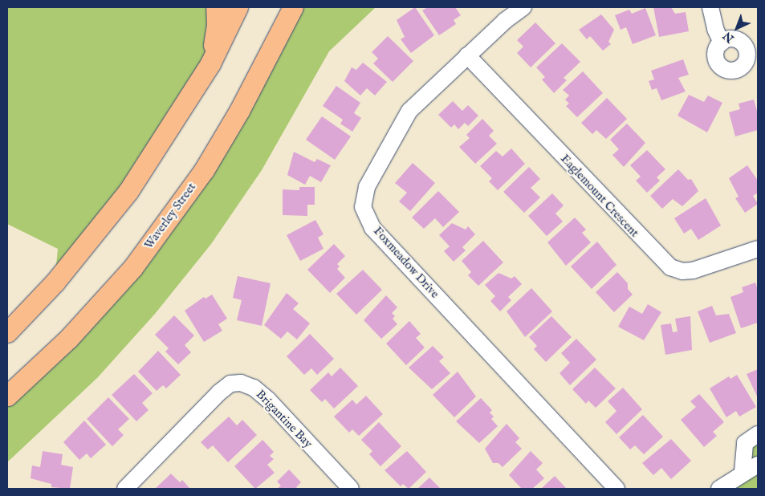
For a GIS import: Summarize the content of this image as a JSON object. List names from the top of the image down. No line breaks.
{"streets":{"main road":["Waverley Street"],"street":["Eaglemount Crescent","Foxmeadow Drive","Brigantine Bay"]},"crossings":[["Eaglemount Crescent","Foxmeadow Drive"]],"north":"bottom left"}
